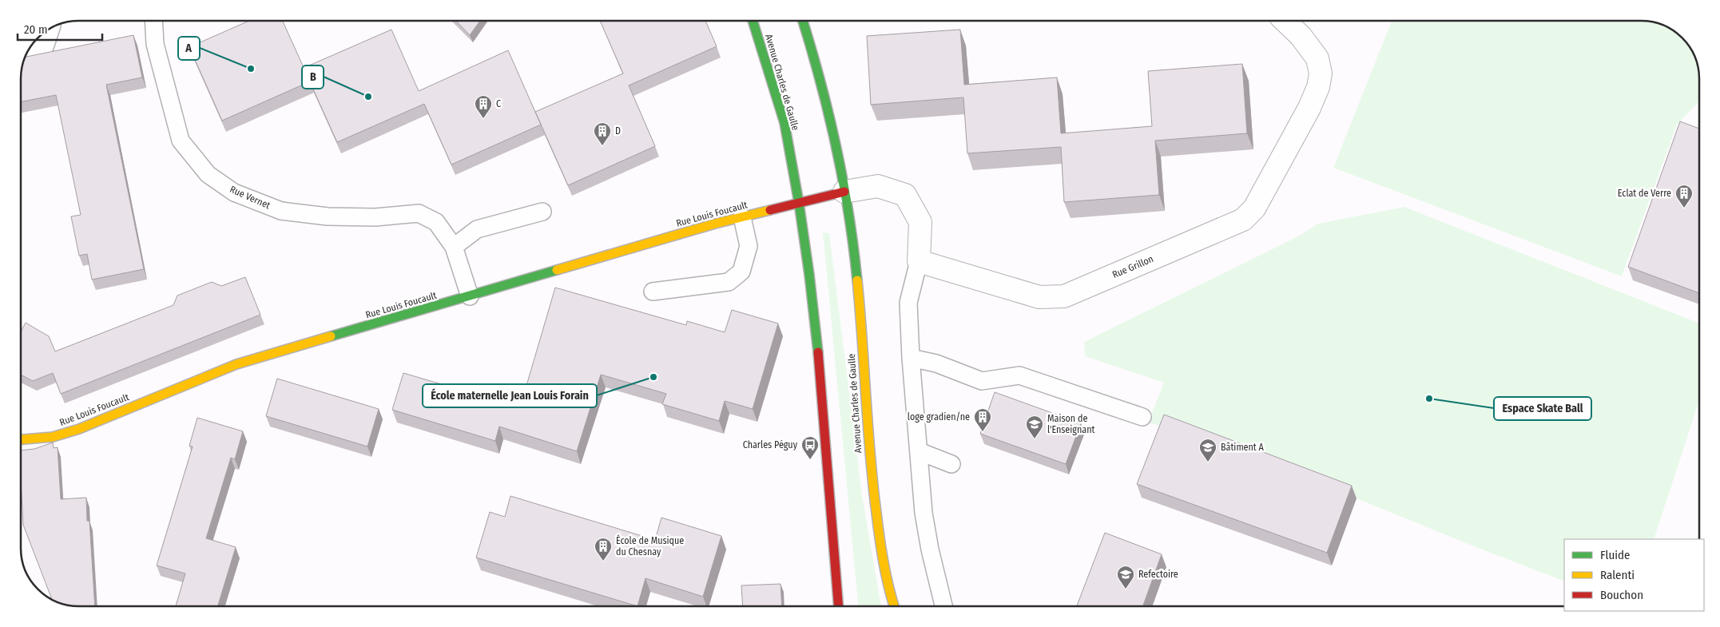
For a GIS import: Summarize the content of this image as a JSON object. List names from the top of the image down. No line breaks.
{"streets":{"main road":["Avenue Charles de Gaulle","Rue Louis Foucault"],"street":["Rue Grillon"],"lane":["Rue Vernet"]},"crossings":[["Avenue Charles de Gaulle","Rue Louis Foucault"],["Rue Vernet","Rue Louis Foucault"]],"places":{"other":["A","B","École maternelle Jean Louis Forain","Espace Skate Ball"],"building":["C","D","Eclat de Verre","loge gradien/ne","École de Musique du Chesnay"],"school or university":["Maison de l'Enseignant","Bâtiment A","Refectoire"],"bus stop":["Charles Péguy"]},"legend":["Fluide","Ralenti","Bouchon"],"scale_bar":"20 m"}
